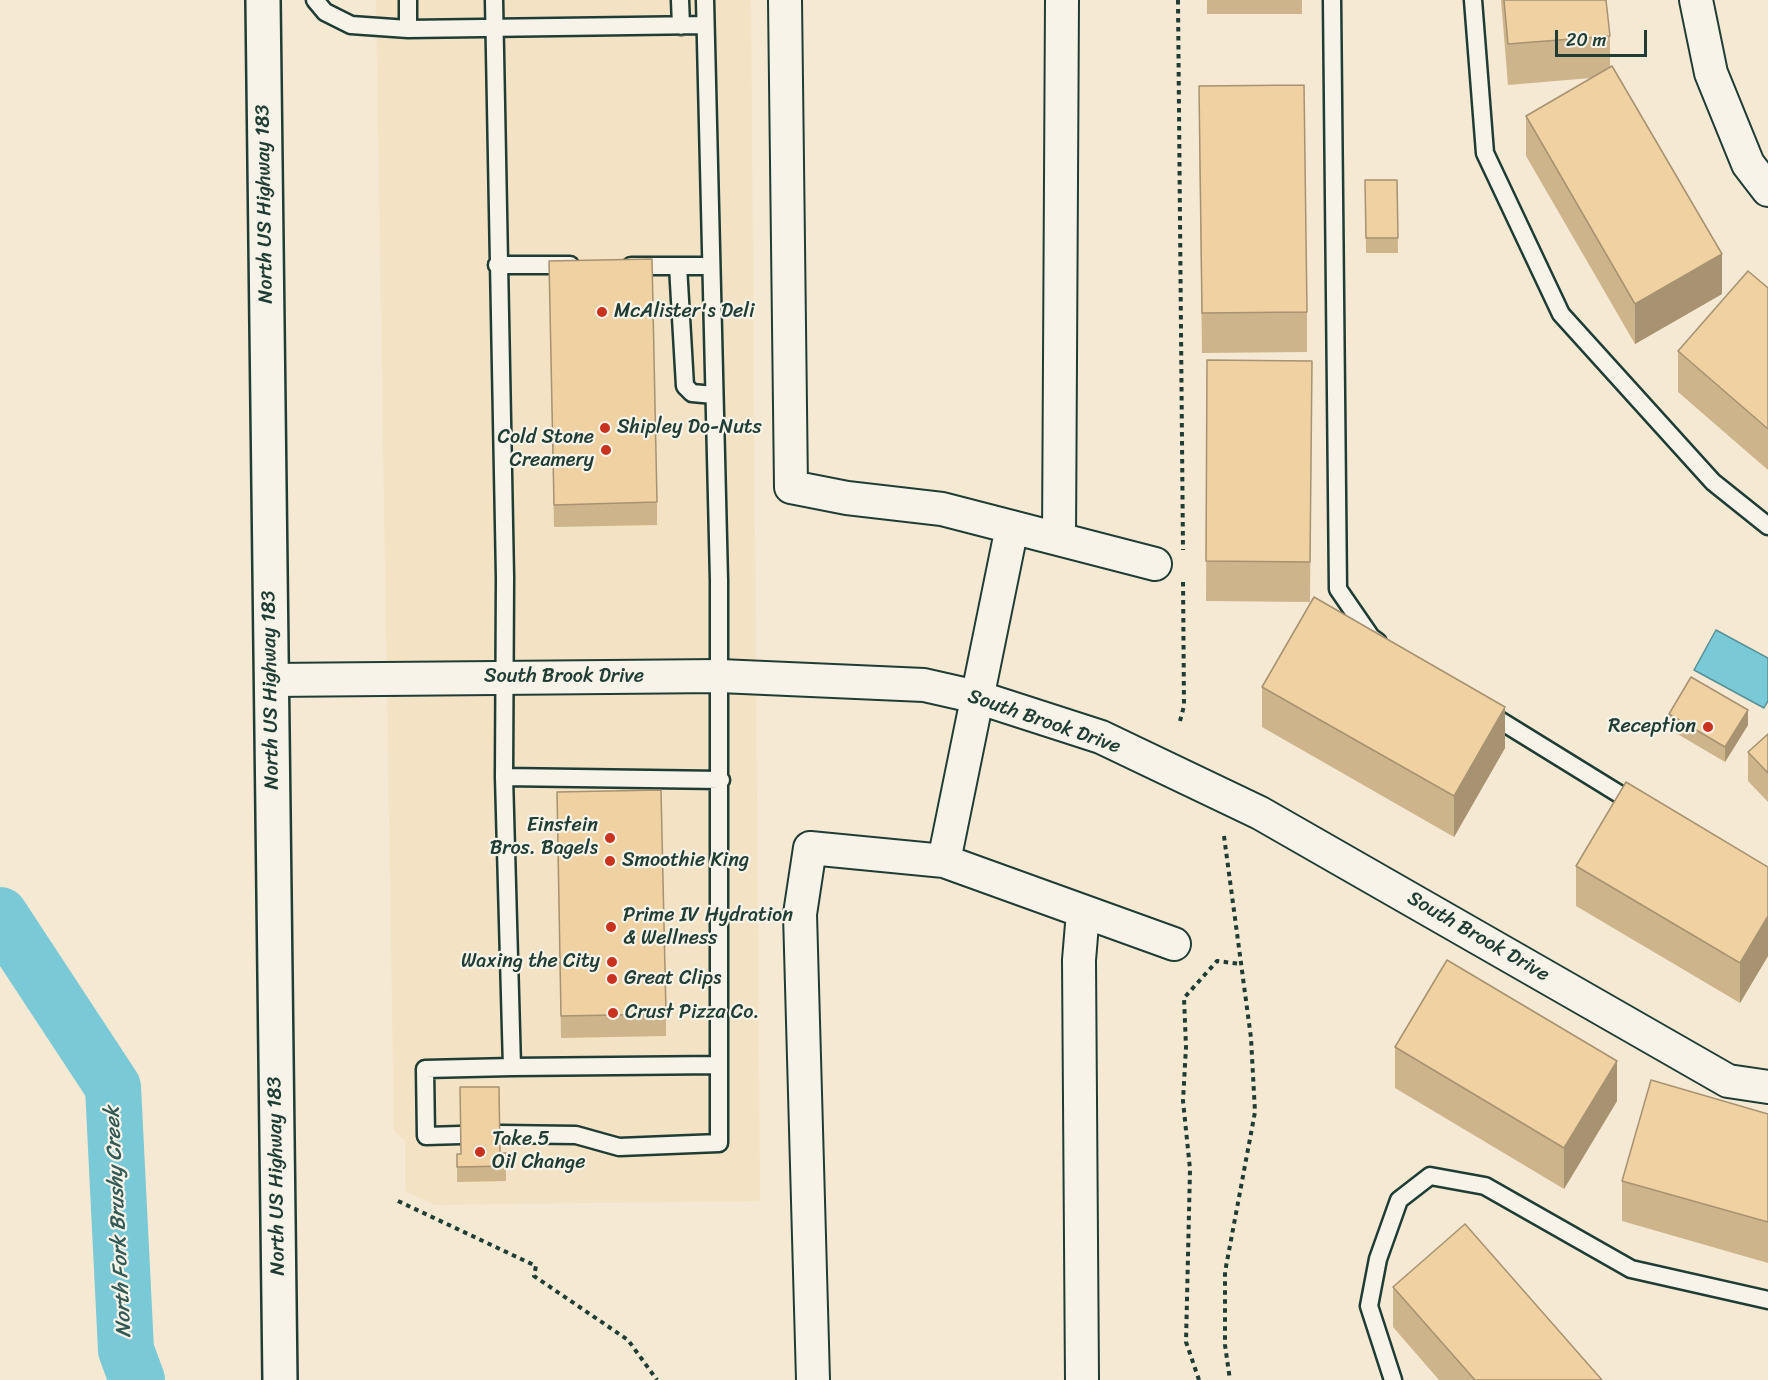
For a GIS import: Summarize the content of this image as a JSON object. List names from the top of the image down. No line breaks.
{"streets":{"main road":["North US Highway 183"],"street":["South Brook Drive"]},"crossings":[["North US Highway 183","South Brook Drive"]],"water":["North Fork Brushy Creek"],"places":["McAlister's Deli","Shipley Do-Nuts","Cold Stone Creamery","Reception","Einstein Bros. Bagels","Smoothie King","Prime IV Hydration & Wellness","Waxing the City","Great Clips","Crust Pizza Co.","Take 5 Oil Change"],"scale_bar":"20 m"}
